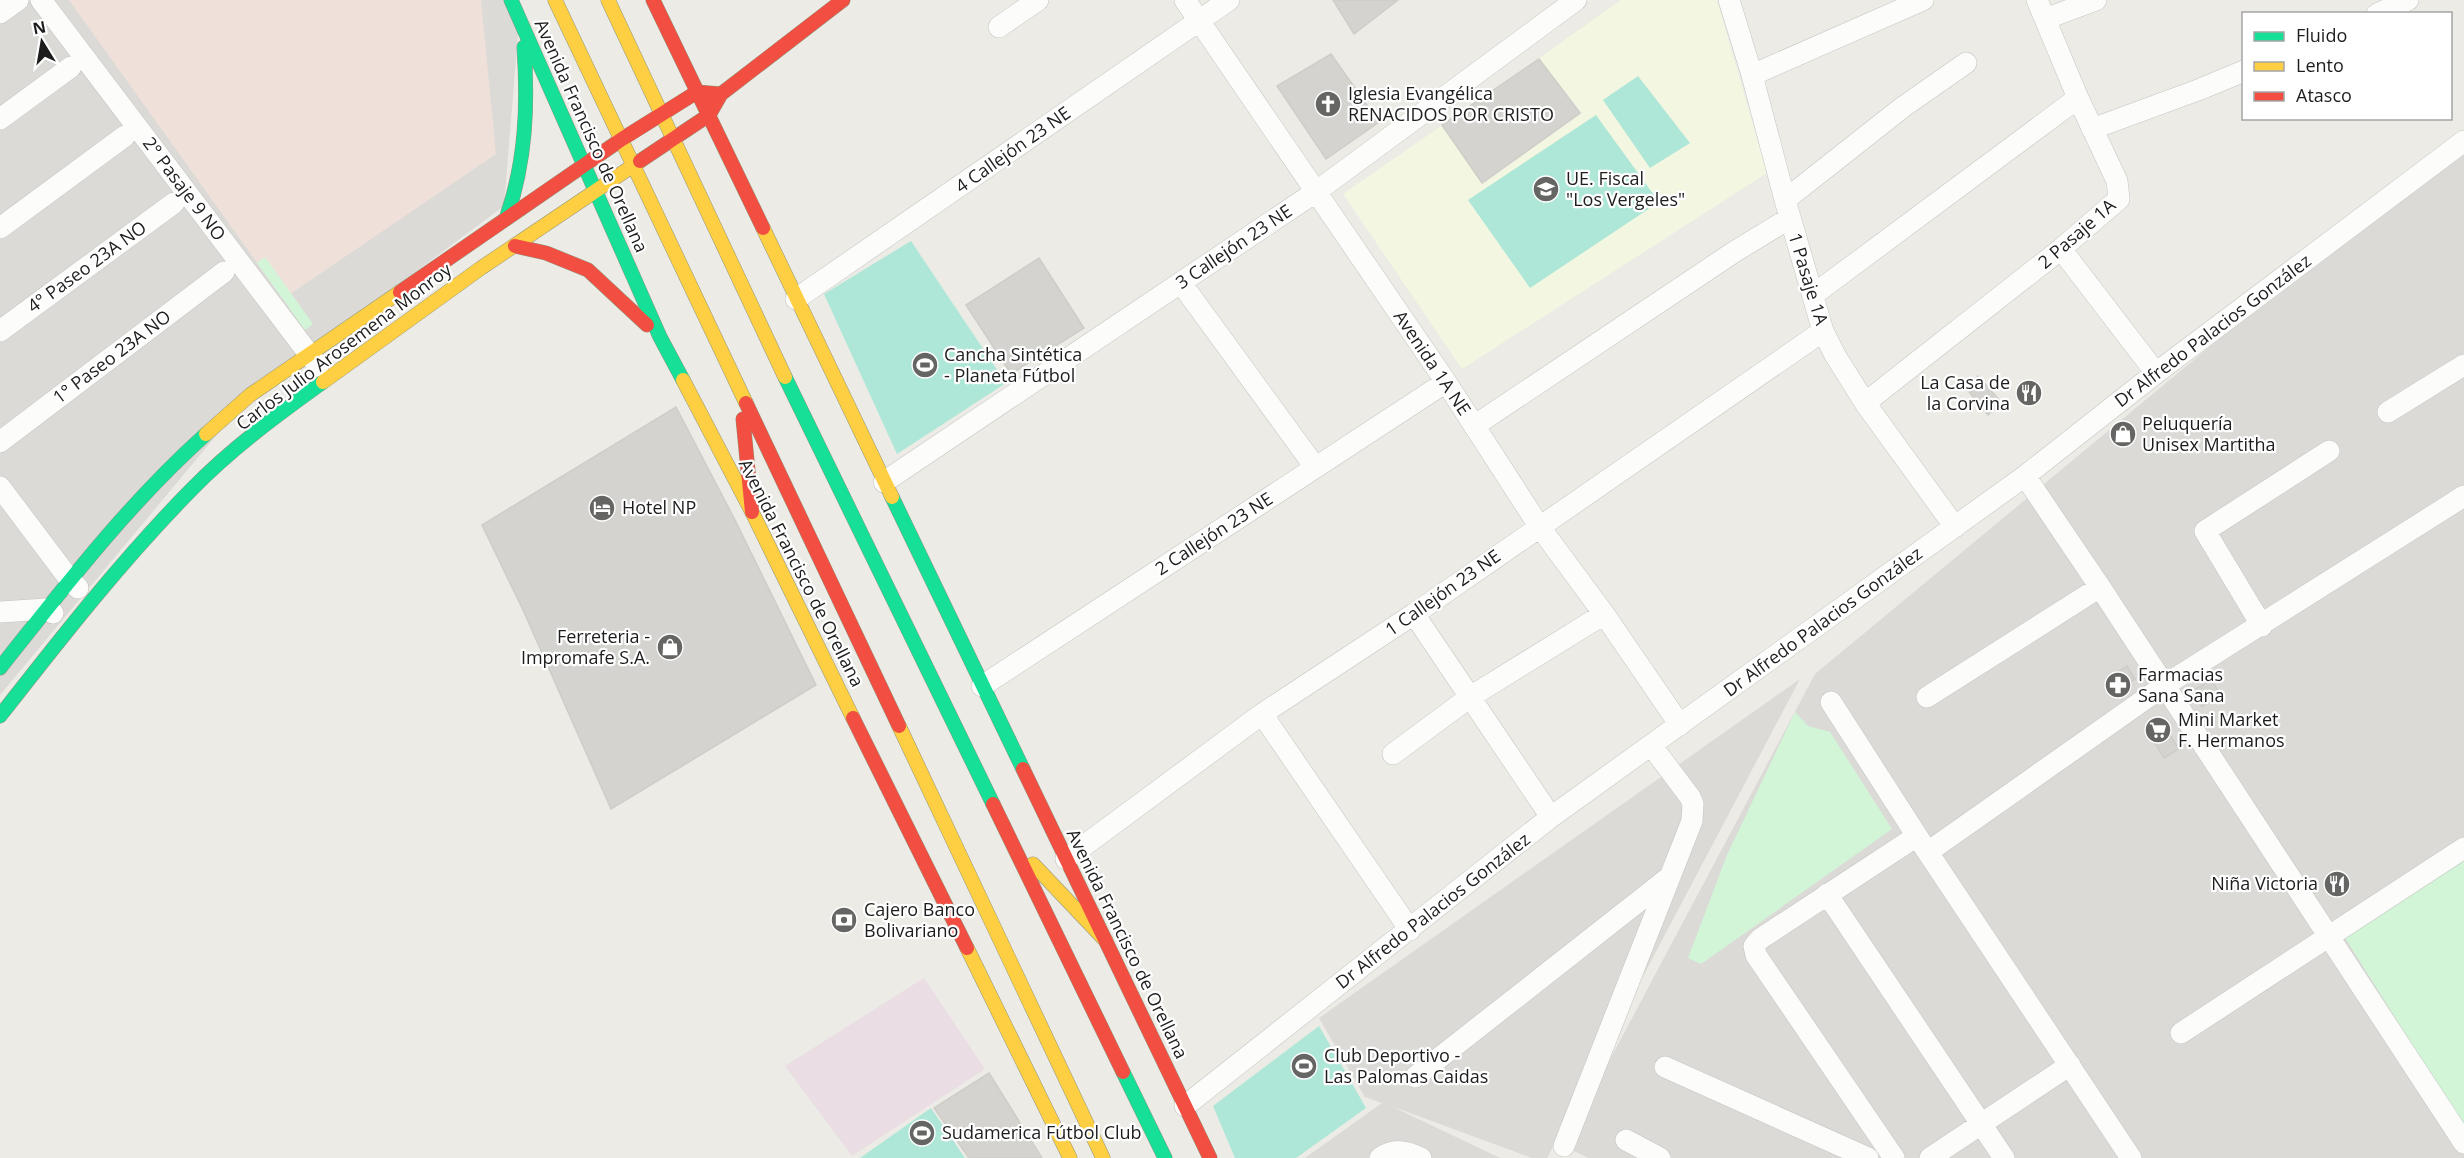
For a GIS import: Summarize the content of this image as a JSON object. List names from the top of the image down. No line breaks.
{"streets":{"main road":["Avenida Francisco de Orellana","Carlos Julio Arosemena Monroy"],"street":["4 Callejón 23 NE","2° Pasaje 9 NO","2 Pasaje 1A","3 Callejón 23 NE","4° Paseo 23A NO","1 Pasaje 1A","Dr Alfredo Palacios González","1° Paseo 23A NO","Avenida 1A NE","2 Callejón 23 NE","1 Callejón 23 NE"]},"crossings":[["Avenida Francisco de Orellana","4 Callejón 23 NE"],["Avenida Francisco de Orellana","3 Callejón 23 NE"],["Avenida Francisco de Orellana","Dr Alfredo Palacios González"],["Avenida Francisco de Orellana","Carlos Julio Arosemena Monroy"],["Avenida Francisco de Orellana","2 Callejón 23 NE"],["Avenida Francisco de Orellana","1 Callejón 23 NE"],["4 Callejón 23 NE","Avenida 1A NE"],["2° Pasaje 9 NO","Carlos Julio Arosemena Monroy"],["2 Pasaje 1A","1 Pasaje 1A"],["3 Callejón 23 NE","Avenida 1A NE"],["1 Pasaje 1A","Dr Alfredo Palacios González"],["1 Pasaje 1A","1 Callejón 23 NE"],["Dr Alfredo Palacios González","Avenida 1A NE"],["Avenida 1A NE","2 Callejón 23 NE"],["Avenida 1A NE","1 Callejón 23 NE"]],"places":{"church":["Iglesia Evangélica RENACIDOS POR CRISTO"],"school or university":["UE. Fiscal \"Los Vergeles\""],"sports":["Cancha Sintética - Planeta Fútbol","Club Deportivo - Las Palomas Caidas","Sudamerica Fútbol Club"],"restaurant":["La Casa de la Corvina","Niña Victoria"],"shop":["Peluquería Unisex Martitha","Ferreteria - Impromafe S.A."],"hotel":["Hotel NP"],"pharmacy":["Farmacias Sana Sana"],"supermarket":["Mini Market F. Hermanos"],"bank":["Cajero Banco Bolivariano"]},"legend":["Fluido","Lento","Atasco"],"north":"top"}
